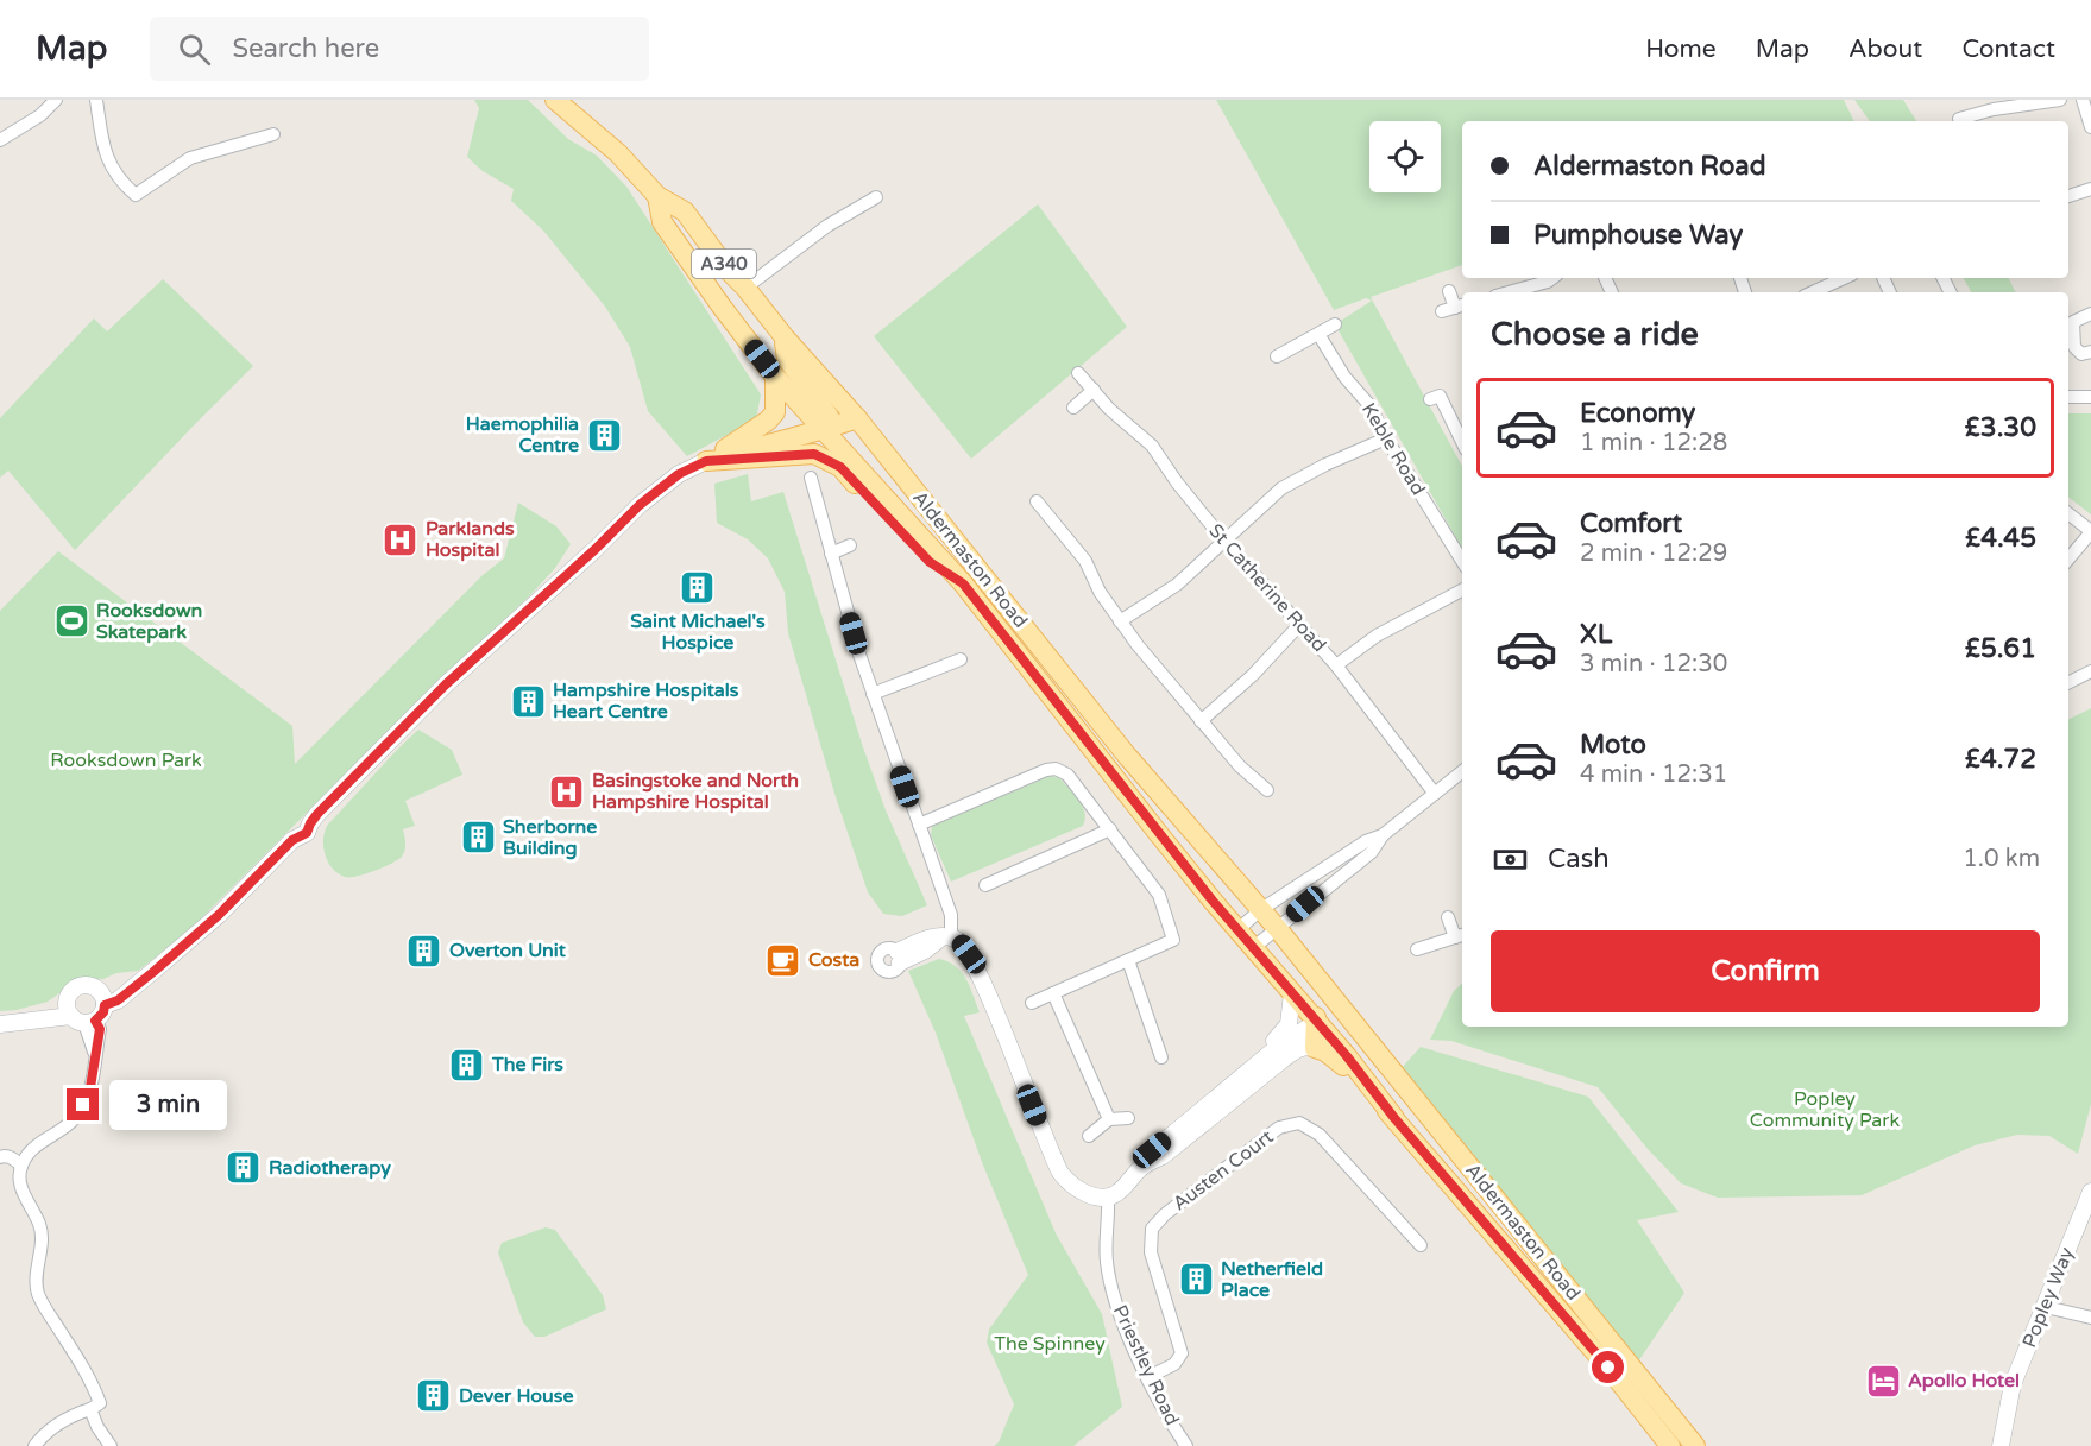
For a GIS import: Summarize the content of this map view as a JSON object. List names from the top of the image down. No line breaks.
{"streets":{"main road":["A340","Aldermaston Road"],"street":["Keble Road","St Catherine Road","Austen Court","Popley Way","Priestley Road"]},"crossings":[["A340","Aldermaston Road"],["Austen Court","Priestley Road"]],"parks":["Rooksdown Park","Popley Community Park","The Spinney"],"places":{"building":["Haemophilia Centre","Saint Michael's Hospice","Hampshire Hospitals Heart Centre","Sherborne Building","Overton Unit","The Firs","Radiotherapy","Netherfield Place","Dever House"],"hospital":["Parklands Hospital","Basingstoke and North Hampshire Hospital"],"sports":["Rooksdown Skatepark"],"cafe":["Costa"],"hotel":["Apollo Hotel"]},"page":{"header":"Map","search":"Search here","nav":["Home","Map","About","Contact"],"banner":["Aldermaston Road","Pumphouse Way"],"heading":"Choose a ride","list":[{"name":"Economy","note":"1 min · 12:28","value":"£3.30"},{"name":"Comfort","note":"2 min · 12:29","value":"£4.45"},{"name":"XL","note":"3 min · 12:30","value":"£5.61"},{"name":"Moto","note":"4 min · 12:31","value":"£4.72"}],"pay":["Cash","1.0 km"],"buttons":"Confirm","bubble":"3 min"}}
